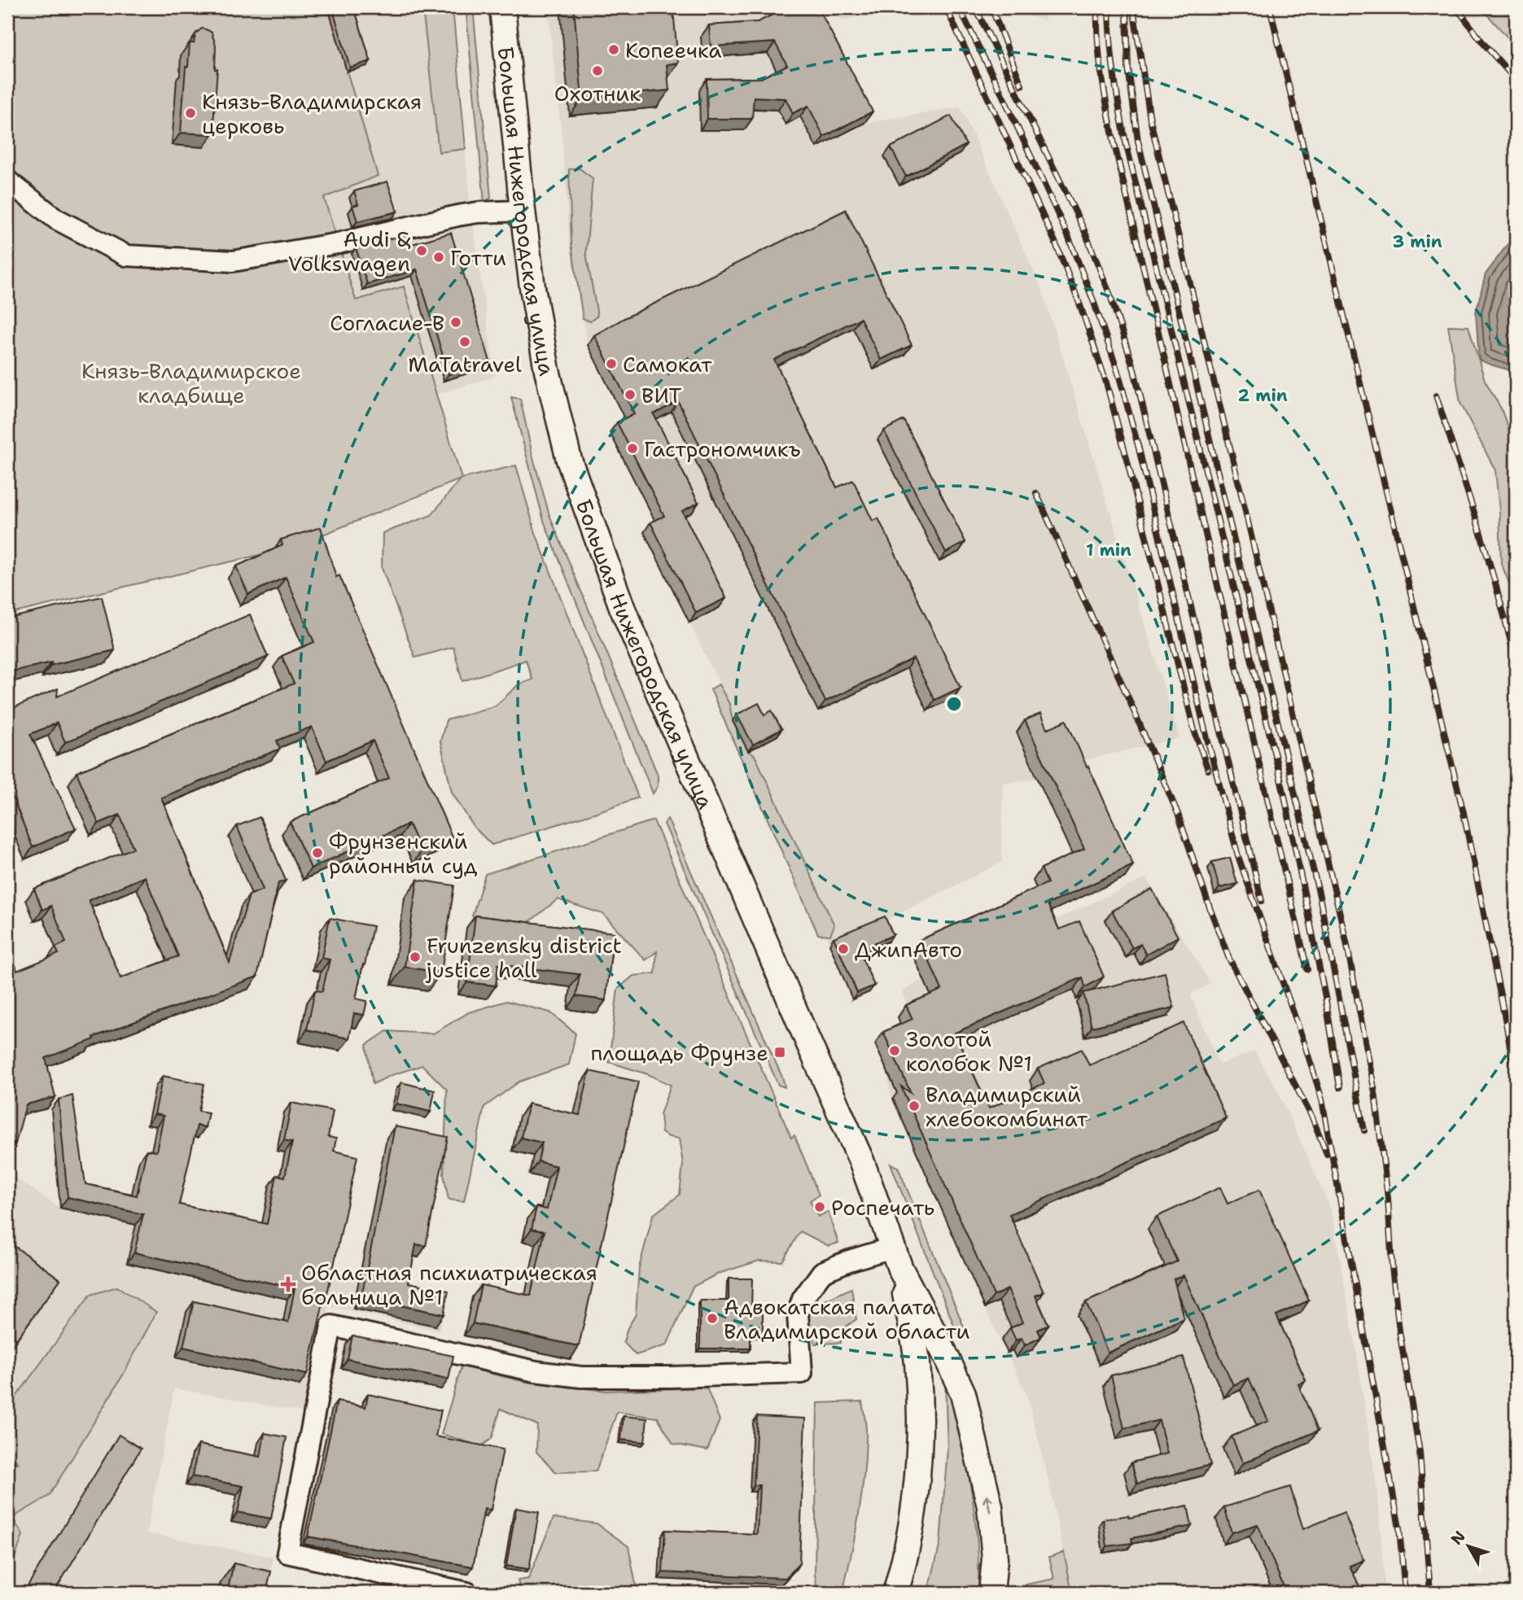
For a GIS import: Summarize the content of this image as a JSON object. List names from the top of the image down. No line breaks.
{"streets":{"main road":["Большая Нижегородская улица"]},"parks":["Князь-Владимирское кладбище"],"places":{"other":["Копеечка","Охотник","Князь-Владимирская церковь","Audi & Volkswagen","Готти","Согласие-В","MaTatravel","Самокат","ВИТ","Гастрономчикъ","Фрунзенский районный суд","ДжипАвто","Frunzensky district justice hall","Золотой колобок №1","Владимирский хлебокомбинат","Роспечать","Адвокатская палата Владимирской области"],"transit":["площадь Фрунзе"],"health":["Областная психиатрическая больница №1"]},"north":"top left","rings":["3 min","2 min","1 min"]}
